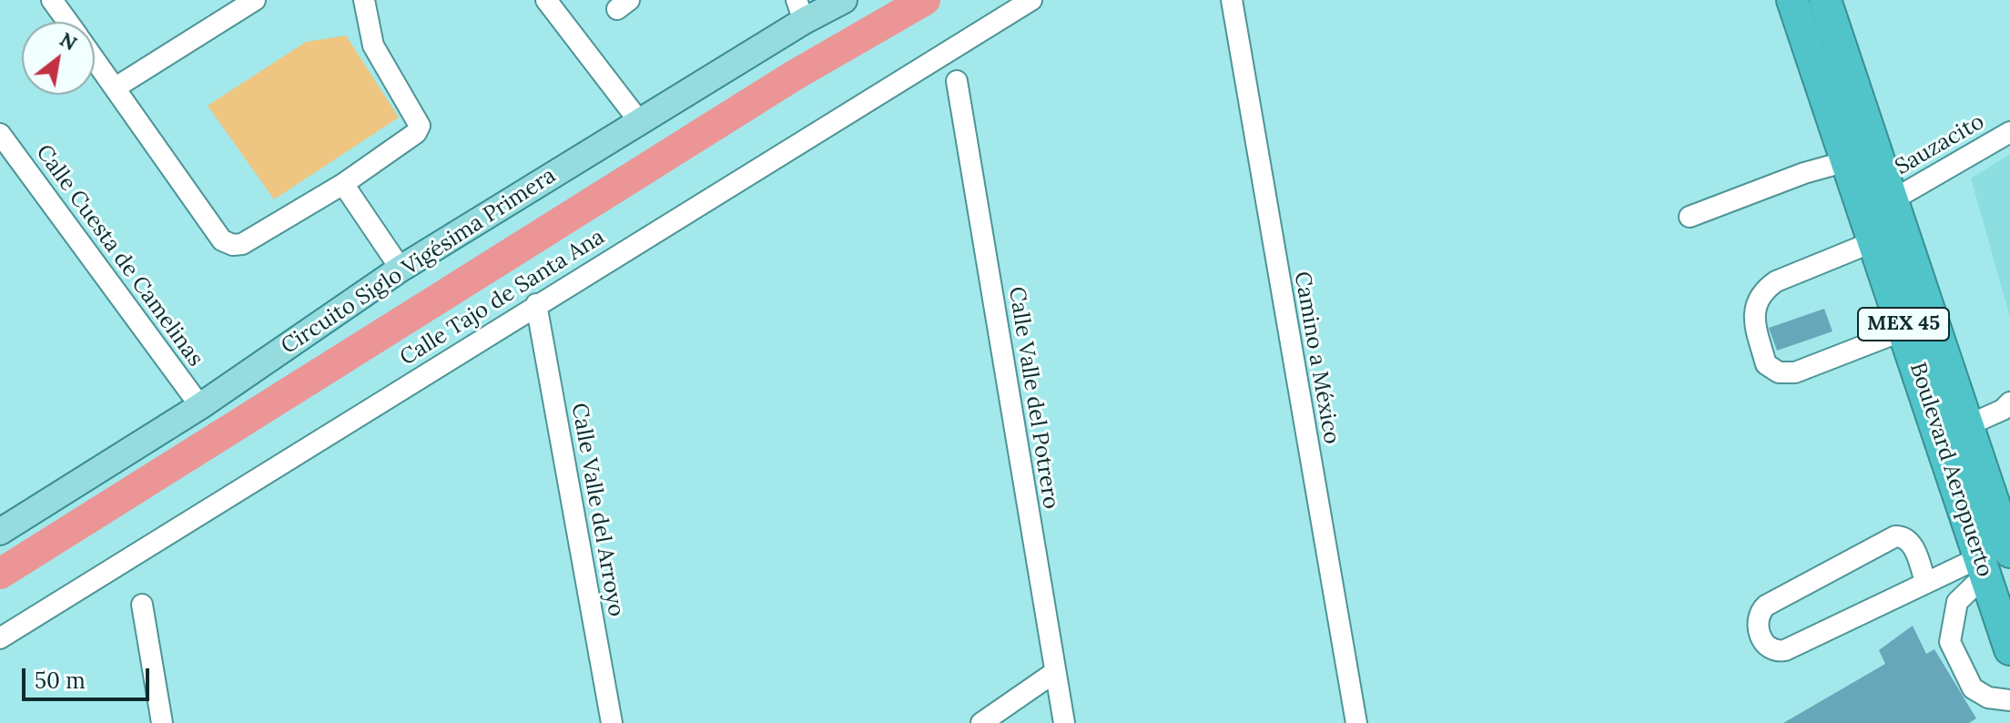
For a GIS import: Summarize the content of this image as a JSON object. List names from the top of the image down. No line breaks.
{"streets":{"highway":["MEX 45","Boulevard Aeropuerto"],"main road":["Circuito Siglo Vigésima Primera"],"street":["Sauzacito","Calle Cuesta de Camelinas","Calle Tajo de Santa Ana","Camino a México","Calle Valle del Potrero","Calle Valle del Arroyo"]},"crossings":[["Sauzacito","Boulevard Aeropuerto"],["Calle Cuesta de Camelinas","Circuito Siglo Vigésima Primera"],["Calle Tajo de Santa Ana","Calle Valle del Arroyo"]],"scale_bar":"50 m","north":"top right"}
